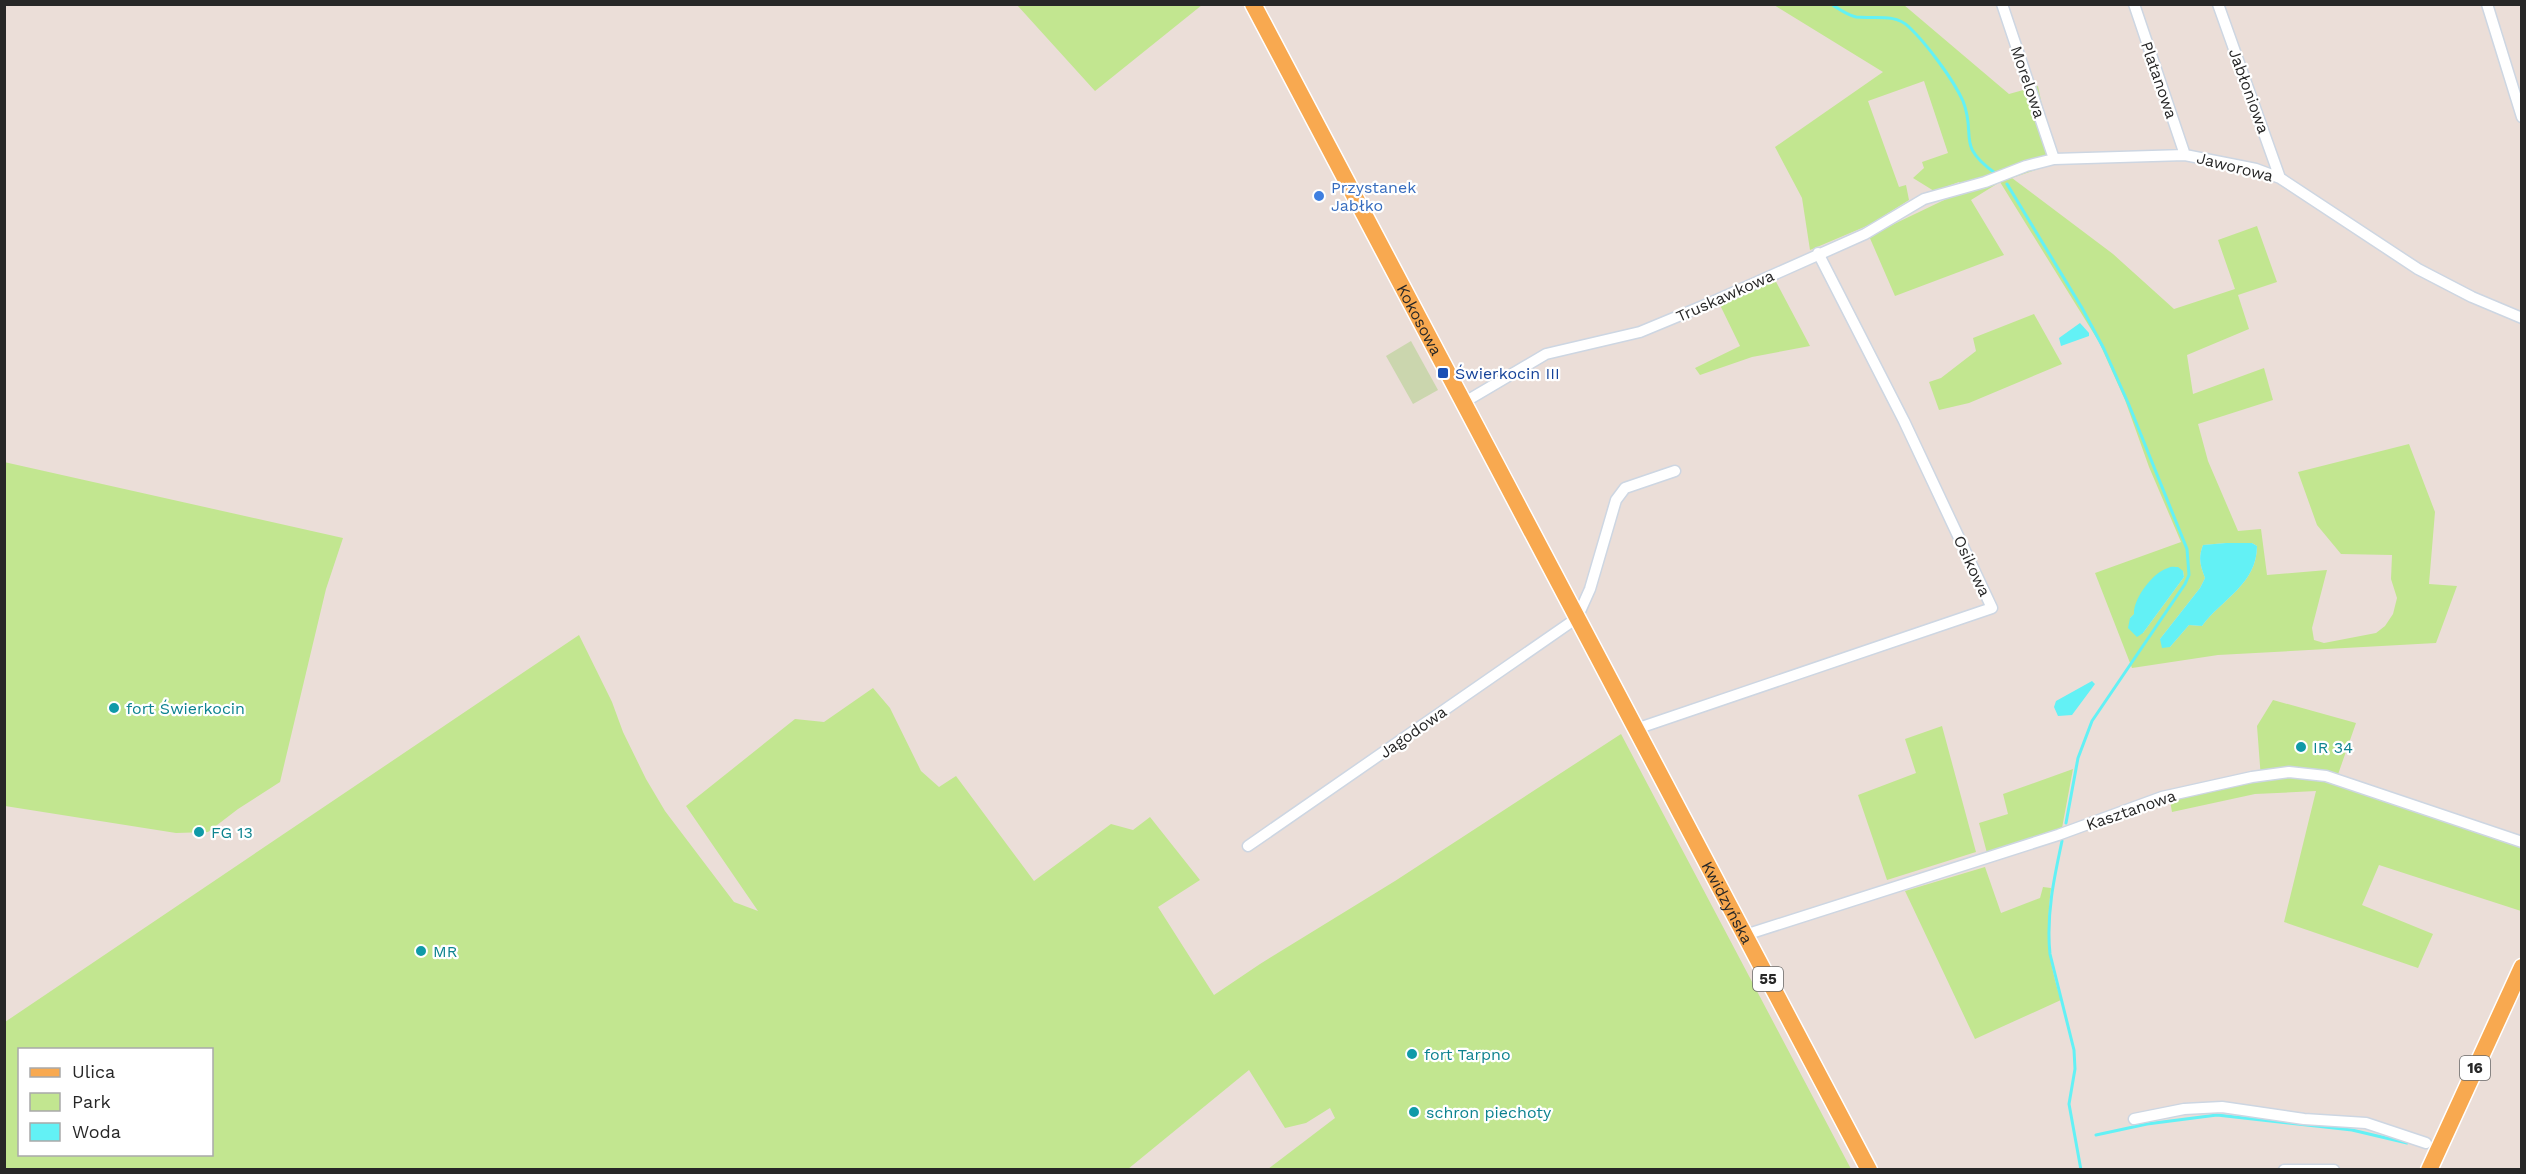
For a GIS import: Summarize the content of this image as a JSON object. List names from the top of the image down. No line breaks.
{"streets":{"main road":["Kokosowa","Kwidzyńska","55","16"],"street":["Platanowa","Morelowa","Jabłoniowa","Jaworowa","Truskawkowa","Osikowa","Jagodowa","Kasztanowa"]},"crossings":[["Platanowa","Jaworowa"],["Morelowa","Jaworowa"],["Jabłoniowa","Jaworowa"],["Jaworowa","Truskawkowa"],["Truskawkowa","Kokosowa"],["Truskawkowa","Osikowa"],["Kokosowa","Osikowa"],["Kokosowa","Jagodowa"],["Kokosowa","Kwidzyńska"],["Osikowa","Kwidzyńska"],["Kasztanowa","Kwidzyńska"]],"places":{"other":["Przystanek Jabłko","fort Świerkocin","IR 34","FG 13","MR","fort Tarpno","schron piechoty"],"transit":["Świerkocin III"]},"legend":["Ulica","Park","Woda"]}
